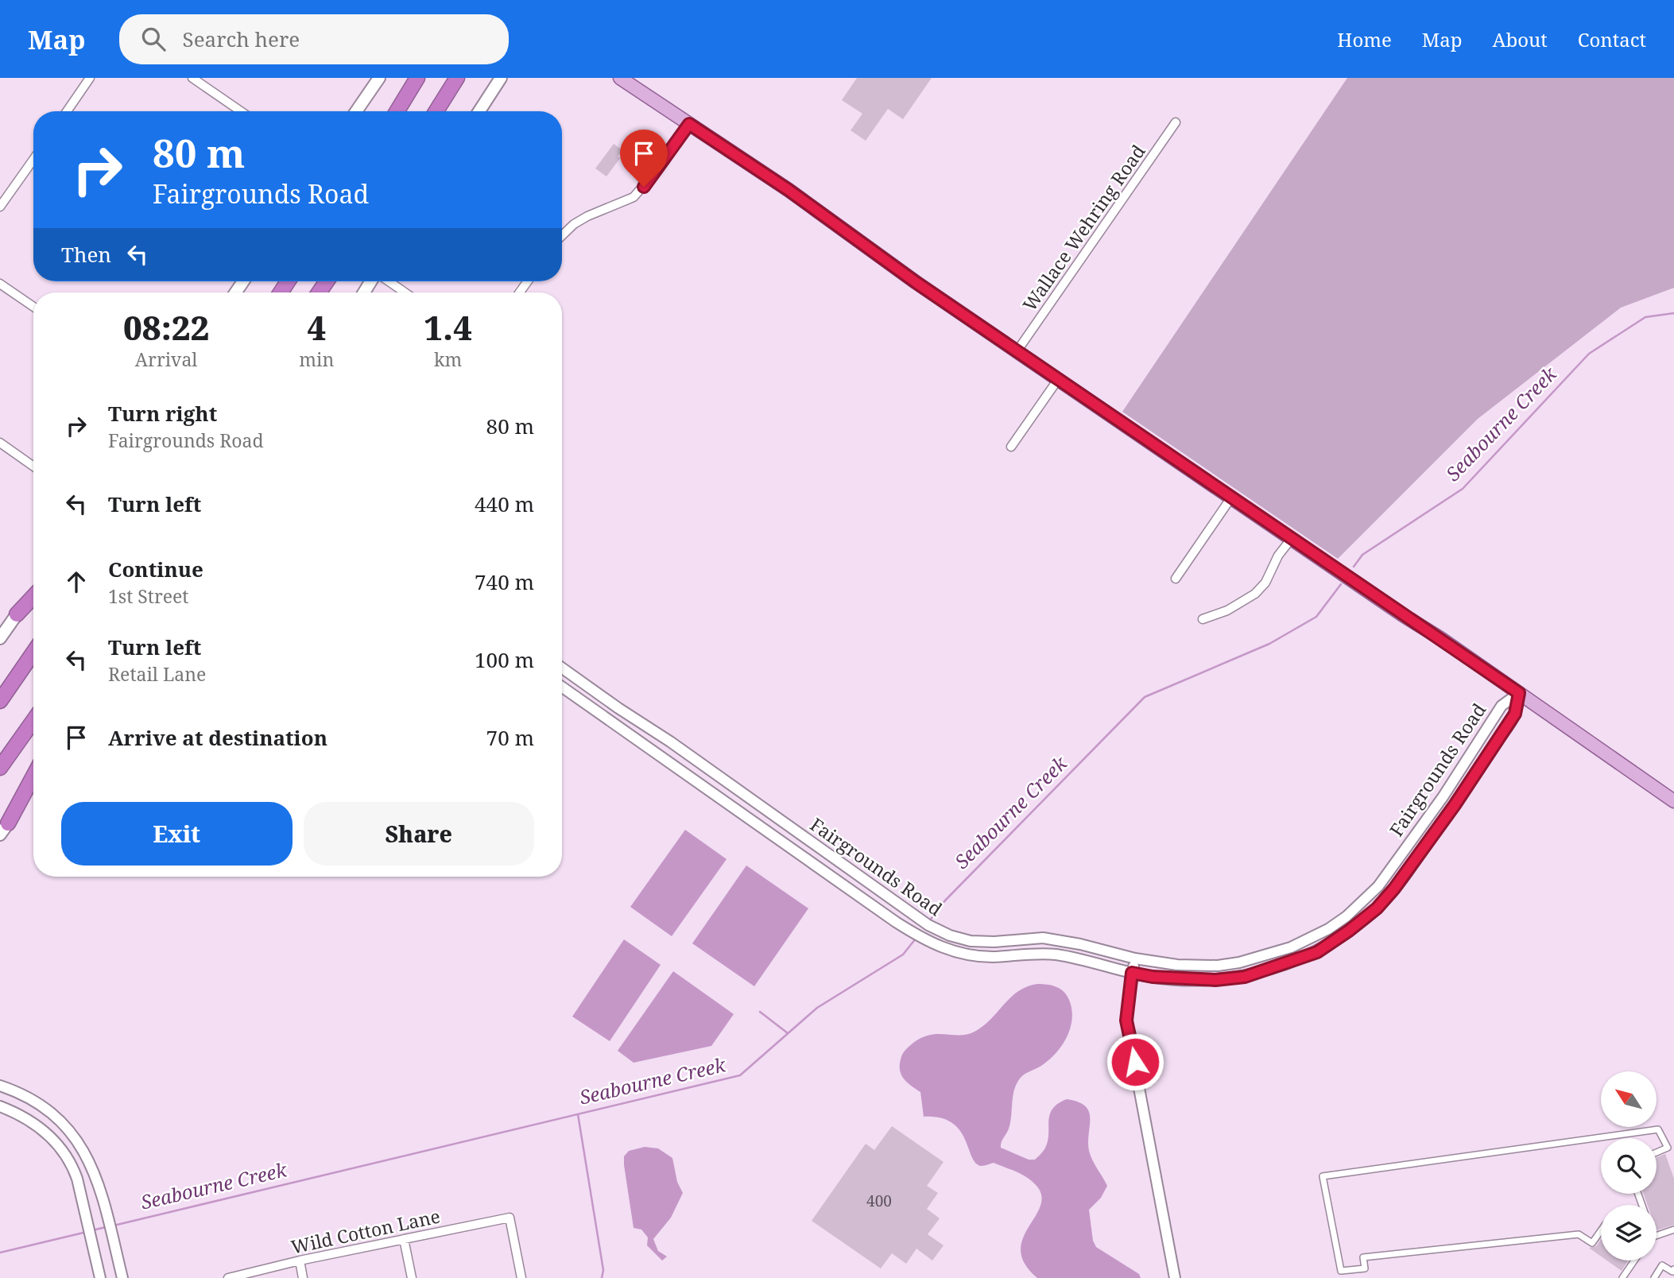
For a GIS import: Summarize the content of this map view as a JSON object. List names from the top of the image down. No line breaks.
{"streets":{"street":["Wallace Wehring Road","Fairgrounds Road","Wild Cotton Lane"]},"water":["Seabourne Creek"],"house_numbers":["400"],"north":"top left","page":{"header":"Map","search":"Search here","nav":["Home","Map","About","Contact"],"turn":["80 m","Fairgrounds Road"],"then":"Then","eta":["08:22","Arrival","4","min","1.4","km"],"list":[{"name":"Turn right","note":"Fairgrounds Road","value":"80 m"},{"name":"Turn left","value":"440 m"},{"name":"Continue","note":"1st Street","value":"740 m"},{"name":"Turn left","note":"Retail Lane","value":"100 m"},{"name":"Arrive at destination","value":"70 m"}],"buttons":["Exit","Share"]}}
